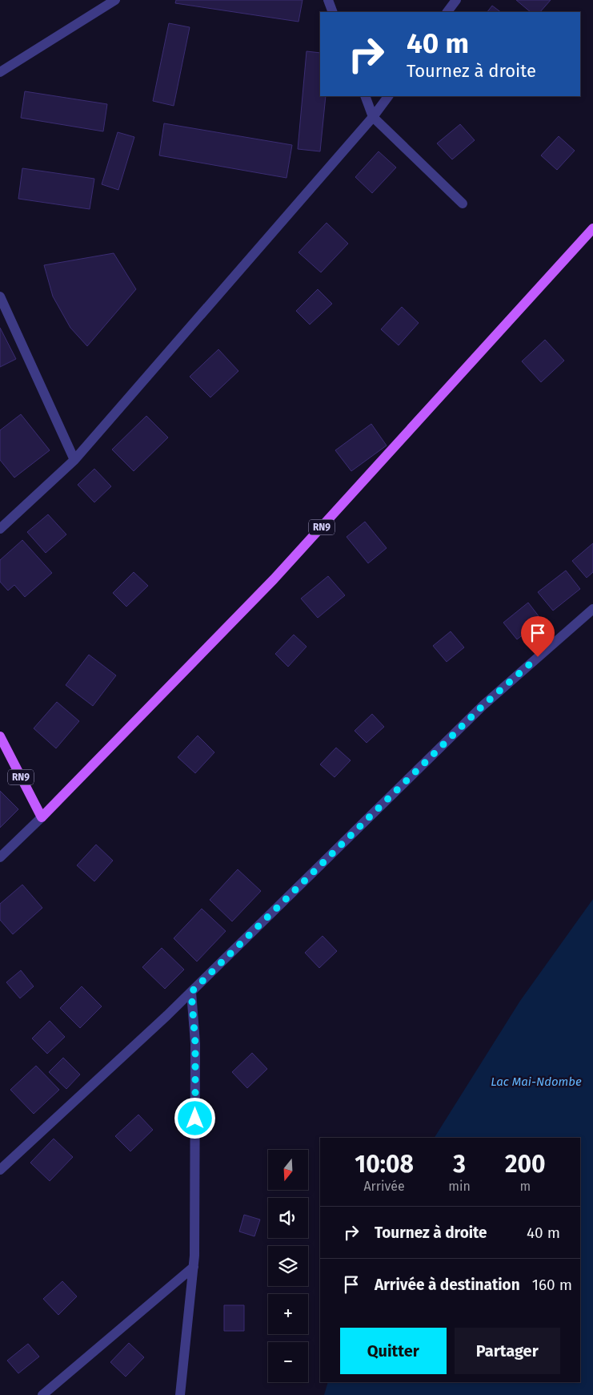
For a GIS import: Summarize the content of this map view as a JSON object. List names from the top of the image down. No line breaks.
{"streets":{"main road":["RN9"]},"water":["Lac Mai-Ndombe"],"north":"bottom","page":{"turn":["40 m","Tournez à droite"],"eta":["10:08","Arrivée","3","min","200","m"],"map_buttons":["+","−"],"list":[{"name":"Tournez à droite","value":"40 m"},{"name":"Arrivée à destination","value":"160 m"}],"buttons":["Quitter","Partager"]}}
